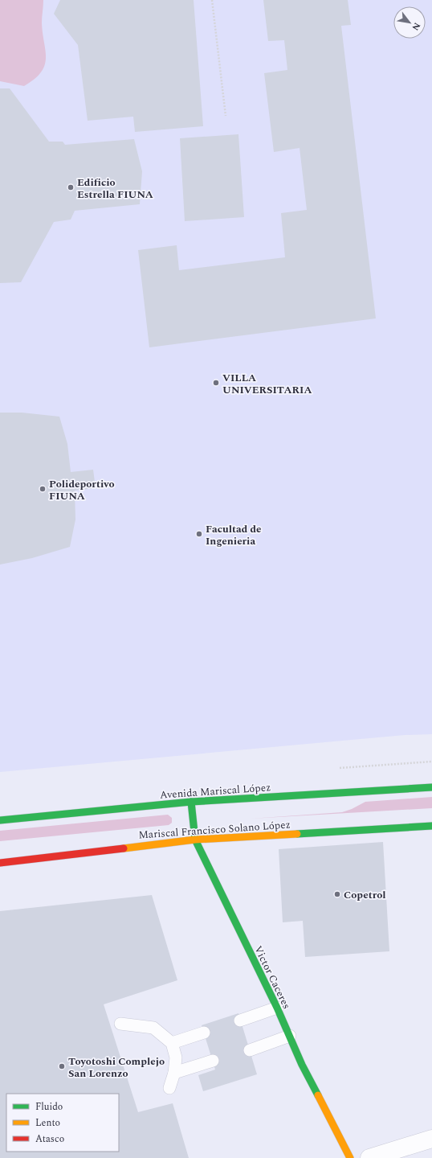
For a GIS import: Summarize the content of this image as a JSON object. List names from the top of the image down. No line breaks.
{"streets":{"main road":["Avenida Mariscal López","Mariscal Francisco Solano López","Victor Caceres"]},"crossings":[["Avenida Mariscal López","Victor Caceres"],["Mariscal Francisco Solano López","Victor Caceres"]],"places":["Edificio Estrella FIUNA","VILLA UNIVERSITARIA","Polideportivo FIUNA","Facultad de Ingenieria","Copetrol","Toyotoshi Complejo San Lorenzo"],"legend":["Fluido","Lento","Atasco"],"north":"bottom right"}
